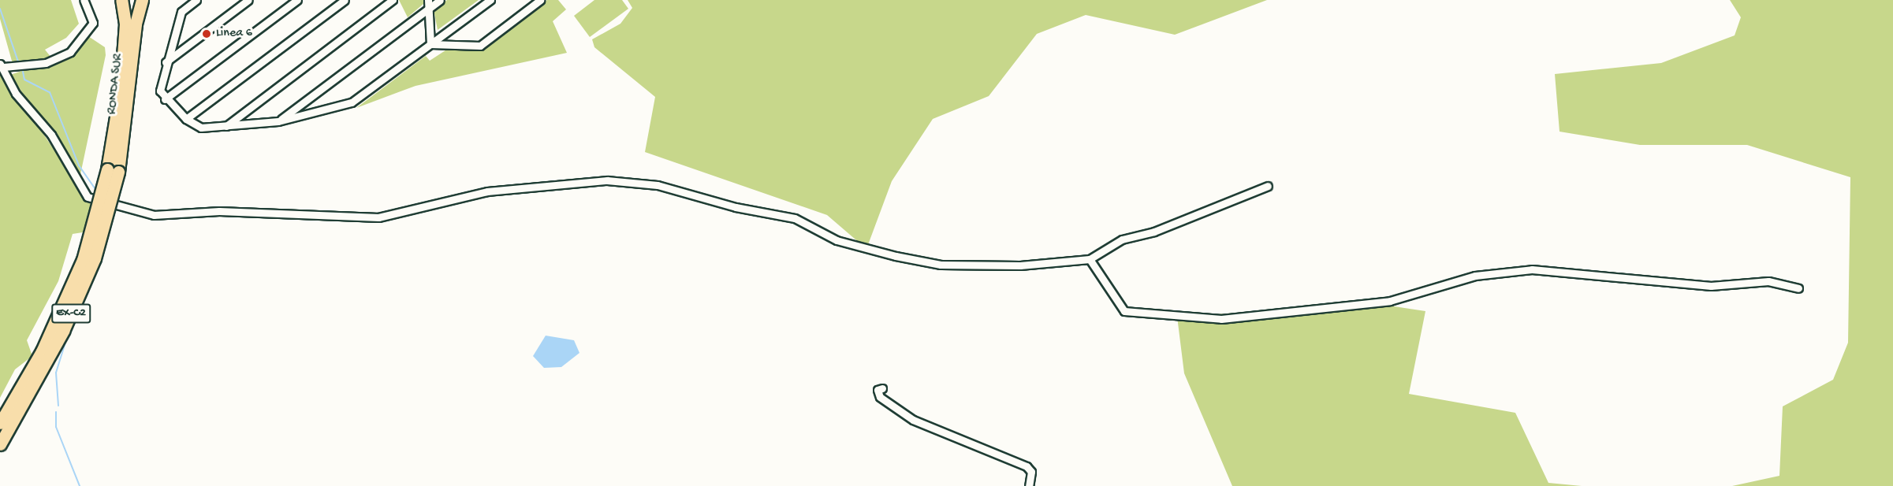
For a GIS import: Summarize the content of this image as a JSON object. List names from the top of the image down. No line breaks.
{"streets":{"highway":["RONDA SUR","EX-C2"]},"crossings":[["RONDA SUR","EX-C2"]],"places":["Linea 6"]}
